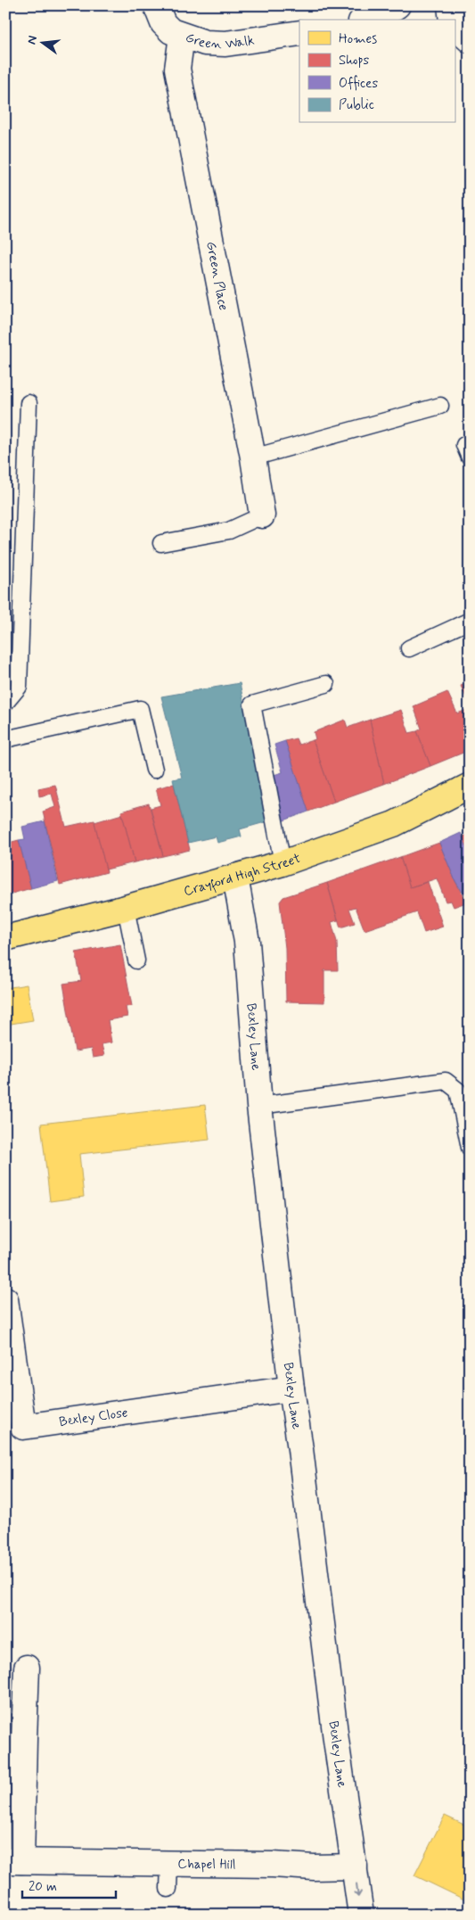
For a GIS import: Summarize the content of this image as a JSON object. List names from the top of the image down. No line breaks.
{"streets":{"main road":["Crayford High Street"],"street":["Green Walk","Green Place","Bexley Lane","Bexley Close","Chapel Hill"]},"crossings":[["Green Walk","Green Place"],["Crayford High Street","Bexley Lane"],["Bexley Lane","Bexley Close"],["Bexley Lane","Chapel Hill"]],"legend":["Homes","Shops","Offices","Public"],"scale_bar":"20 m","north":"left"}
